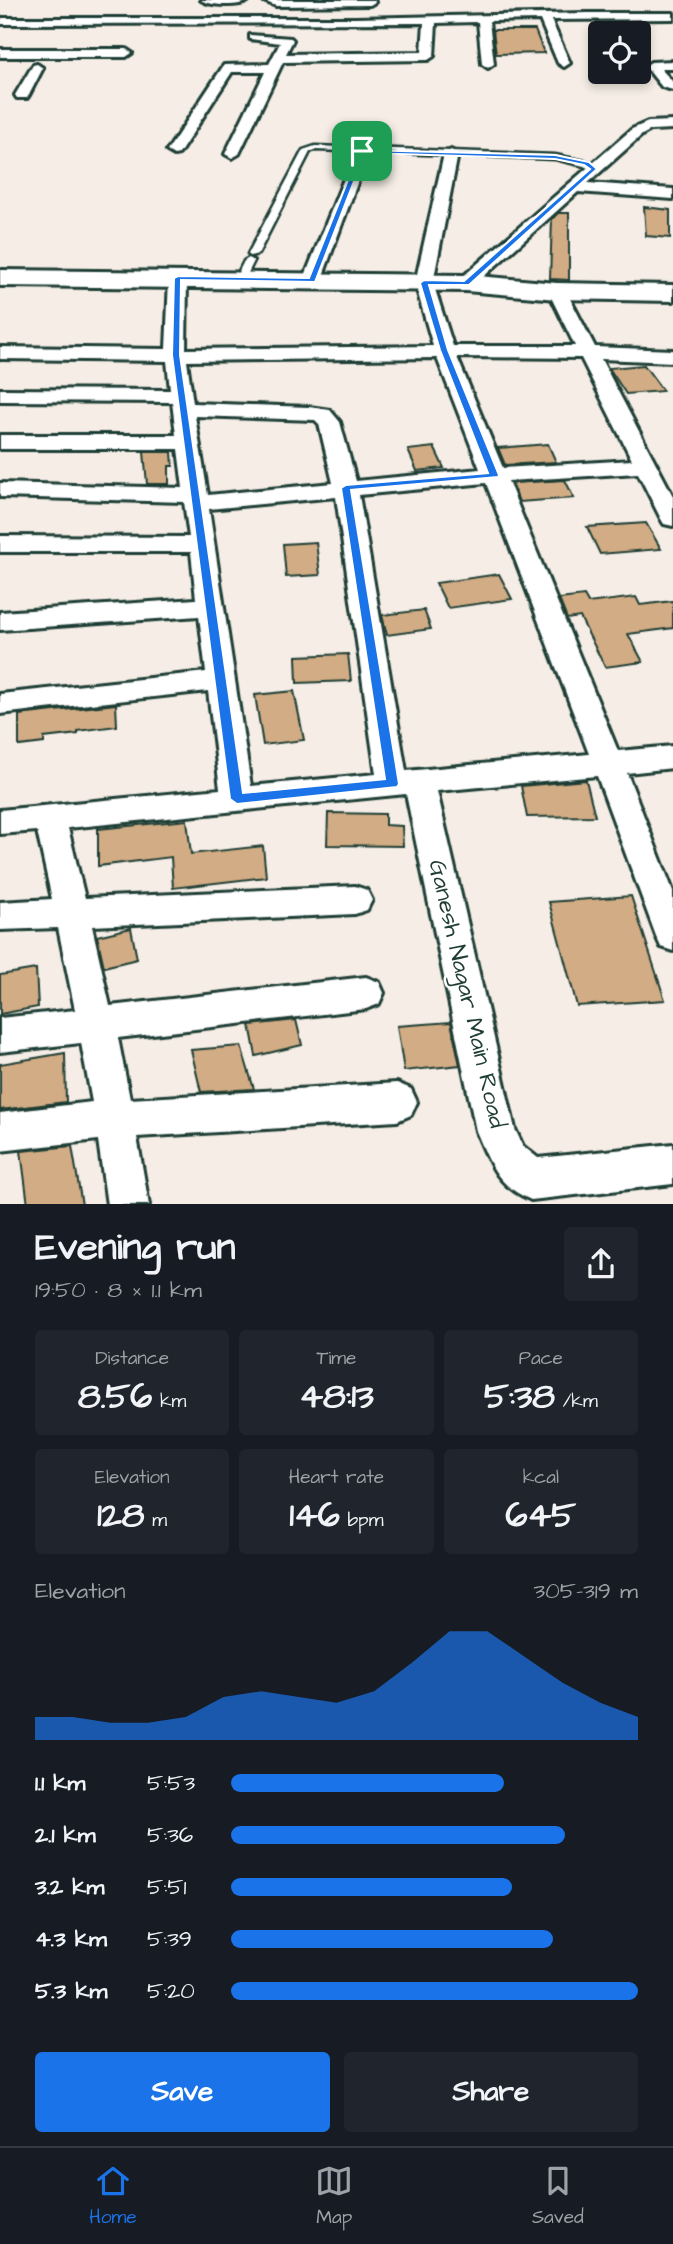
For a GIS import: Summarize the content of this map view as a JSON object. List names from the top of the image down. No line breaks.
{"streets":{"street":["Ganesh Nagar Main Road"]},"page":{"heading":["Evening run","19:50 · 8 × 1.1 km"],"stats":[["Distance","8.56 km"],["Time","48:13"],["Pace","5:38 /km"],["Elevation","128 m"],["Heart rate","146 bpm"],["kcal","645"]],"chart":["Elevation","305–319 m"],"list":[{"name":"1.1 km","note":"5:53"},{"name":"2.1 km","note":"5:36"},{"name":"3.2 km","note":"5:51"},{"name":"4.3 km","note":"5:39"},{"name":"5.3 km","note":"5:20"}],"buttons":["Save","Share"],"tabs":["Home","Map","Saved"]}}
